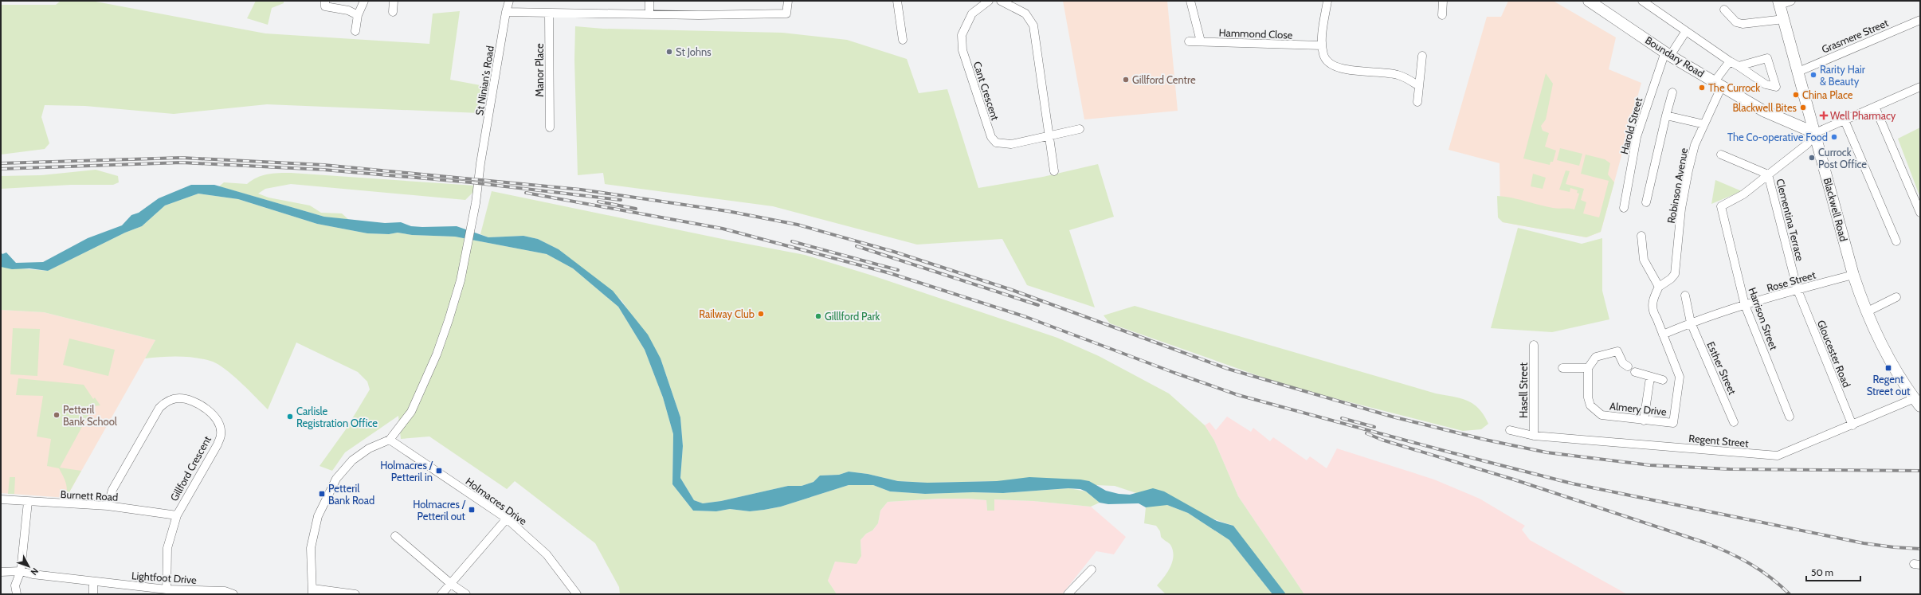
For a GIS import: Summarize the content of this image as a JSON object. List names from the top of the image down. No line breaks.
{"streets":{"street":["Hammond Close","Grasmere Street","Boundary Road","Manor Place","St Ninian's Road","Cant Crescent","Harold Street","Robinson Avenue","Blackwell Road","Clementina Terrace","Rose Street","Harrison Street","Gloucester Road","Esther Street","Hasell Street","Almery Drive","Regent Street","Gillford Crescent","Burnett Road","Holmacres Drive","Lightfoot Drive"]},"crossings":[["Grasmere Street","Blackwell Road"],["Boundary Road","Harold Street"],["Boundary Road","Robinson Avenue"],["Boundary Road","Blackwell Road"],["St Ninian's Road","Holmacres Drive"],["Robinson Avenue","Almery Drive"],["Blackwell Road","Rose Street"],["Blackwell Road","Regent Street"],["Clementina Terrace","Rose Street"],["Clementina Terrace","Harrison Street"],["Clementina Terrace","Gloucester Road"],["Rose Street","Harrison Street"],["Rose Street","Gloucester Road"],["Rose Street","Esther Street"],["Rose Street","Almery Drive"],["Gloucester Road","Regent Street"],["Hasell Street","Regent Street"],["Gillford Crescent","Burnett Road"],["Gillford Crescent","Lightfoot Drive"]],"places":{"other":["St Johns","Rarity Hair & Beauty","Gillford Centre","The Currock","China Place","Blackwell Bites","The Co-operative Food","Currock Post Office","Railway Club","Gilllford Park","Petteril Bank School","Carlisle Registration Office"],"health":["Well Pharmacy"],"transit":["Regent Street out","Holmacres / Petteril in","Petteril Bank Road","Holmacres / Petteril out"]},"scale_bar":"50 m","north":"bottom right"}
